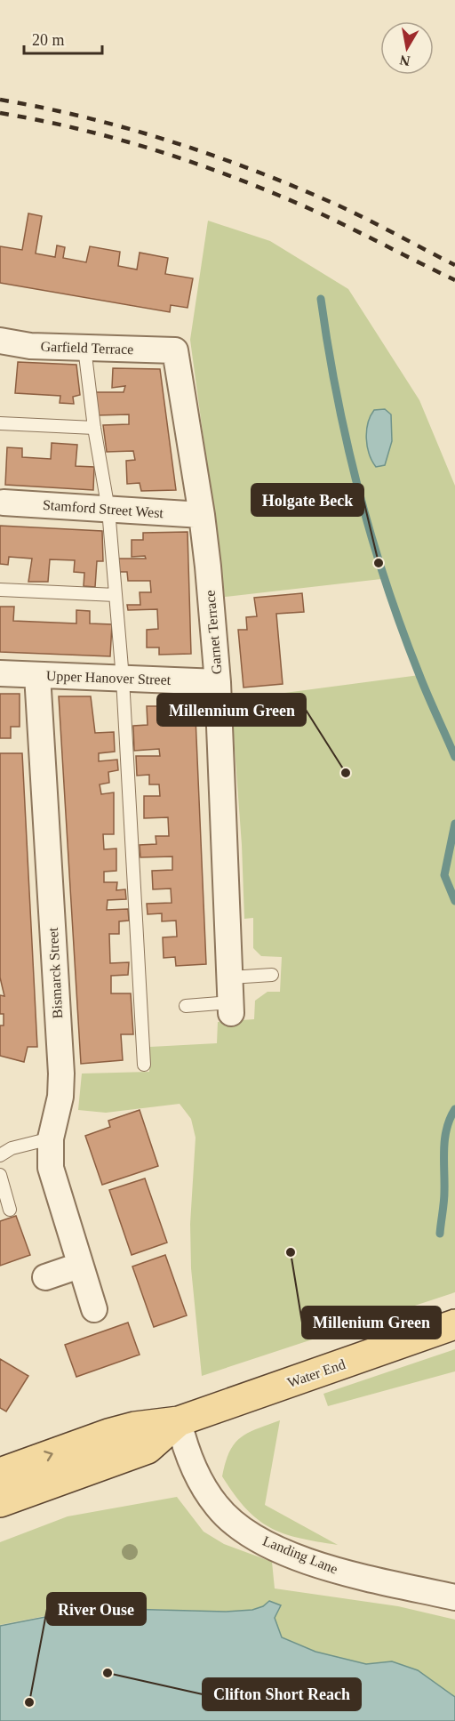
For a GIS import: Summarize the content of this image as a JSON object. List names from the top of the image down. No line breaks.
{"streets":{"main road":["Water End"],"street":["Garfield Terrace","Stamford Street West","Garnet Terrace","Upper Hanover Street","Bismarck Street","Landing Lane"]},"crossings":[["Garfield Terrace","Garnet Terrace"],["Stamford Street West","Garnet Terrace"],["Garnet Terrace","Upper Hanover Street"],["Upper Hanover Street","Bismarck Street"],["Water End","Landing Lane"]],"places":["Holgate Beck","Millennium Green","Millenium Green","Clifton Short Reach","River Ouse"],"scale_bar":"20 m","north":"bottom"}
